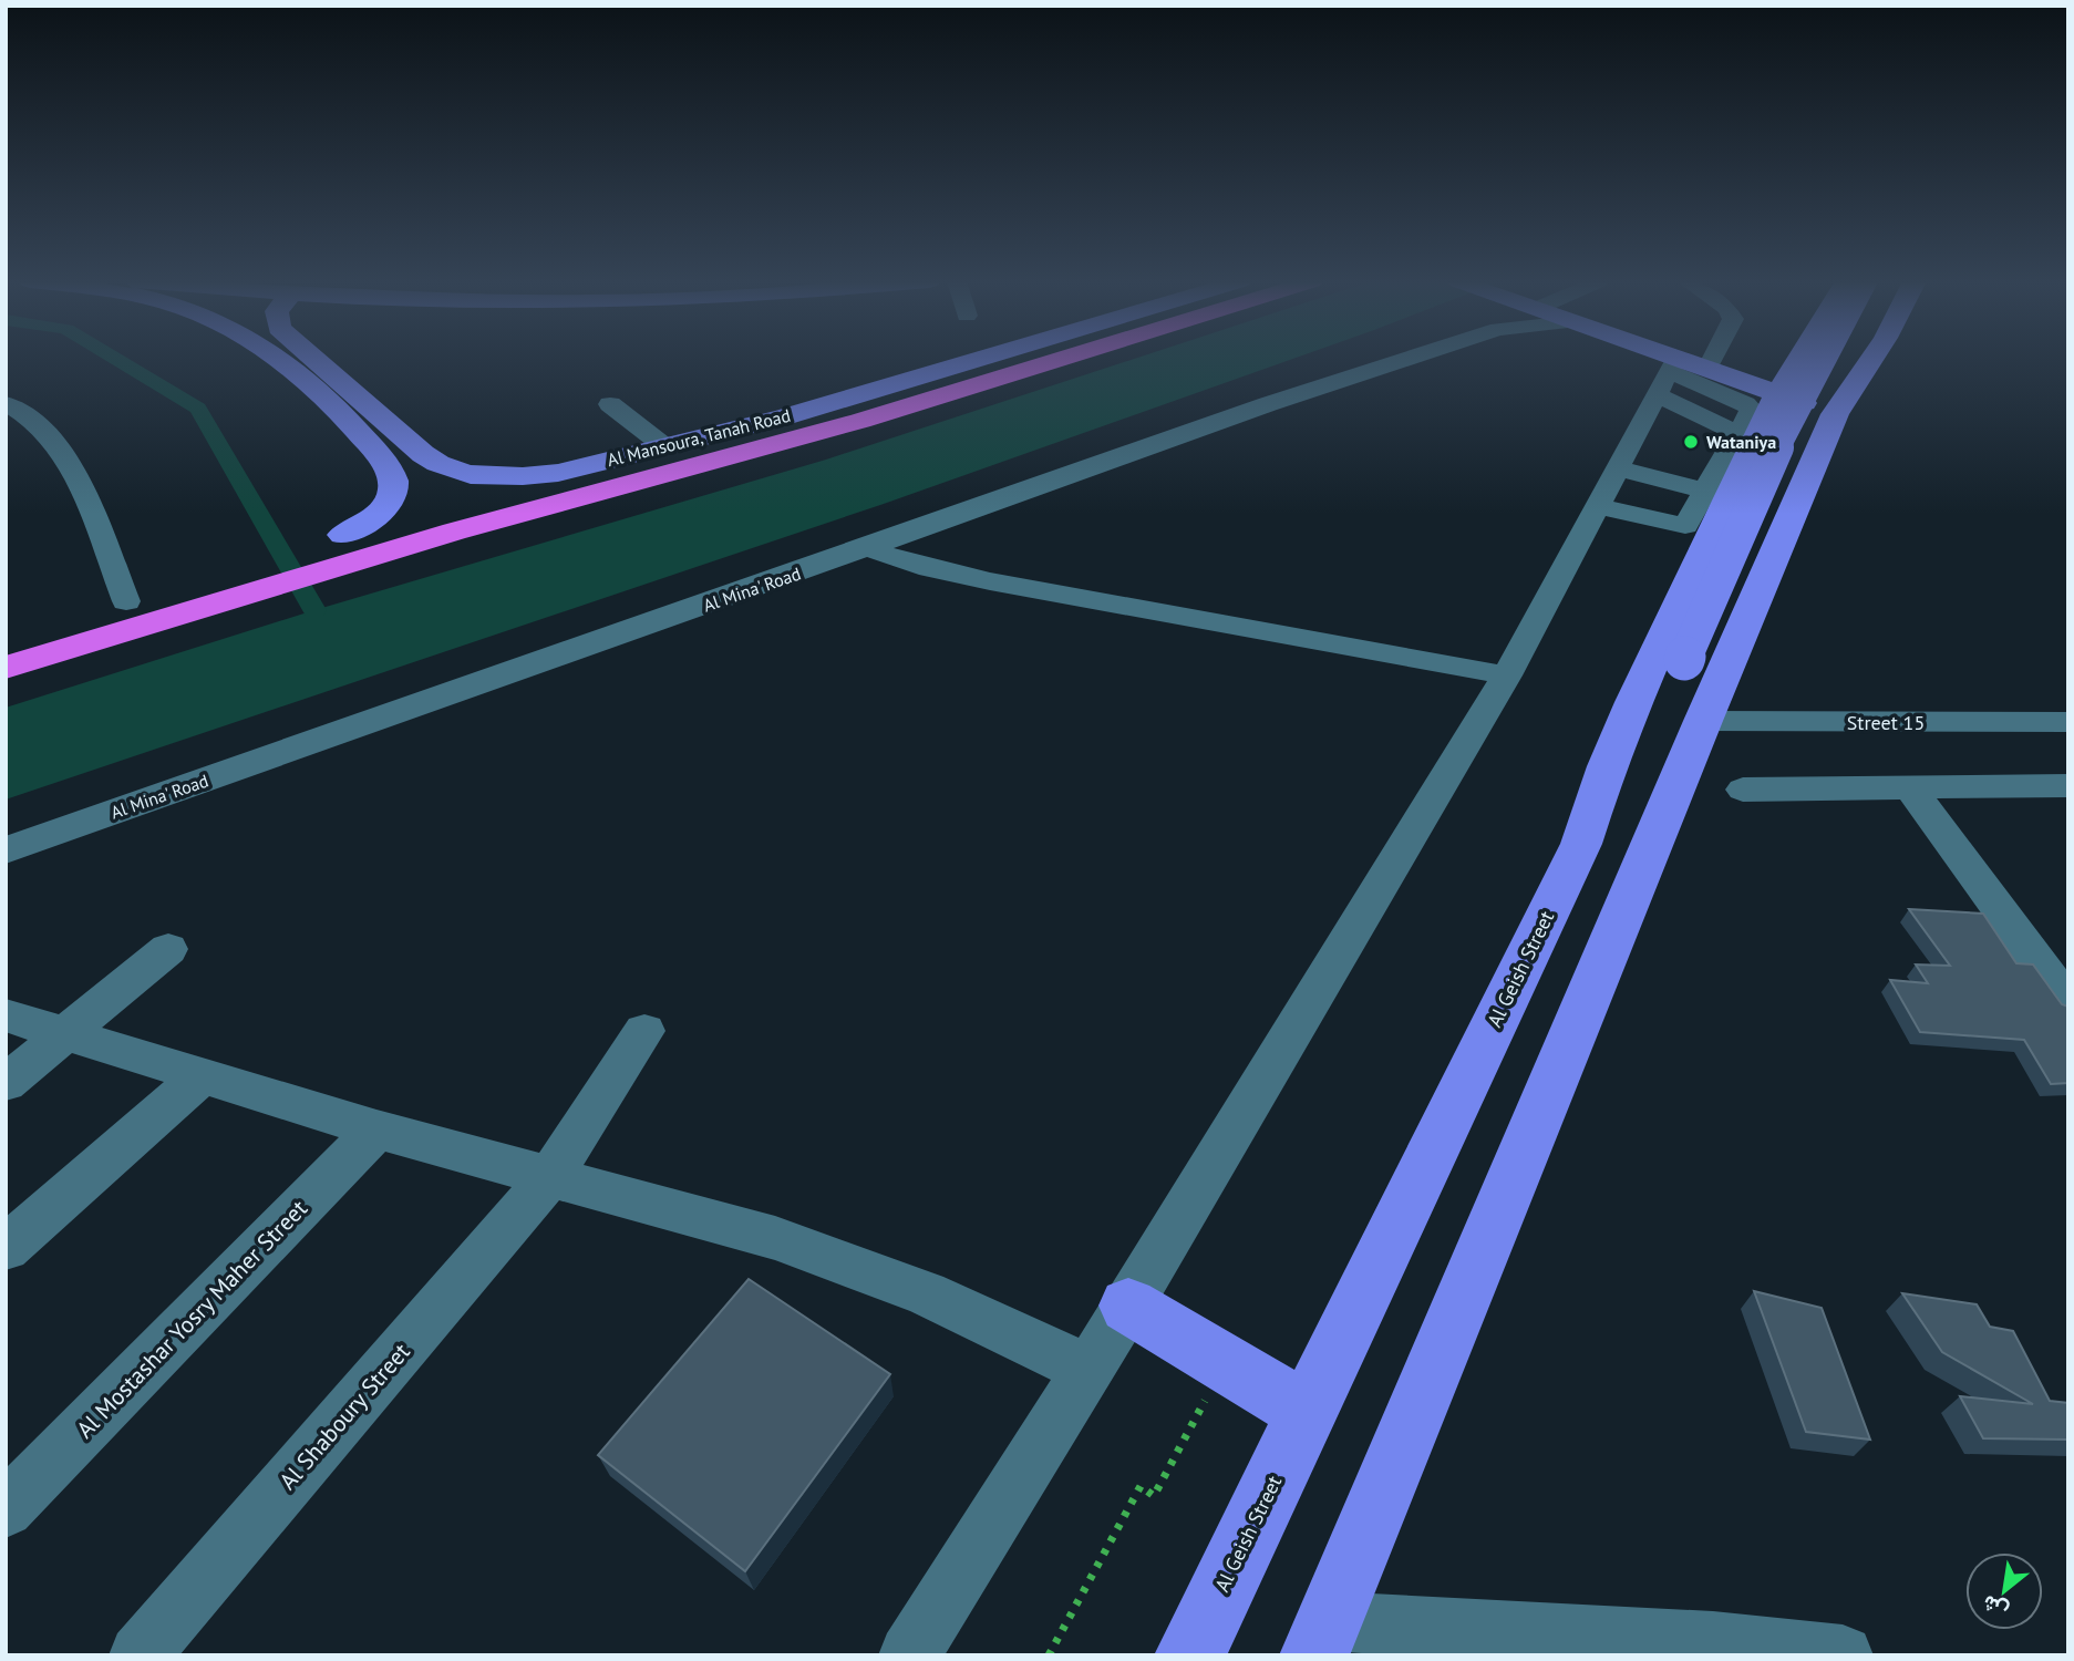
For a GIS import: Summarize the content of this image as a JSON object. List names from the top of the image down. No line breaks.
{"streets":{"main road":["Al Mansoura, Tanah Road","Al Geish Street"],"street":["Al Mina' Road","Street 15","Al Mostashar Yosry Maher Street","Al Shaboury Street"]},"places":["Wataniya"],"north":"bottom left"}
